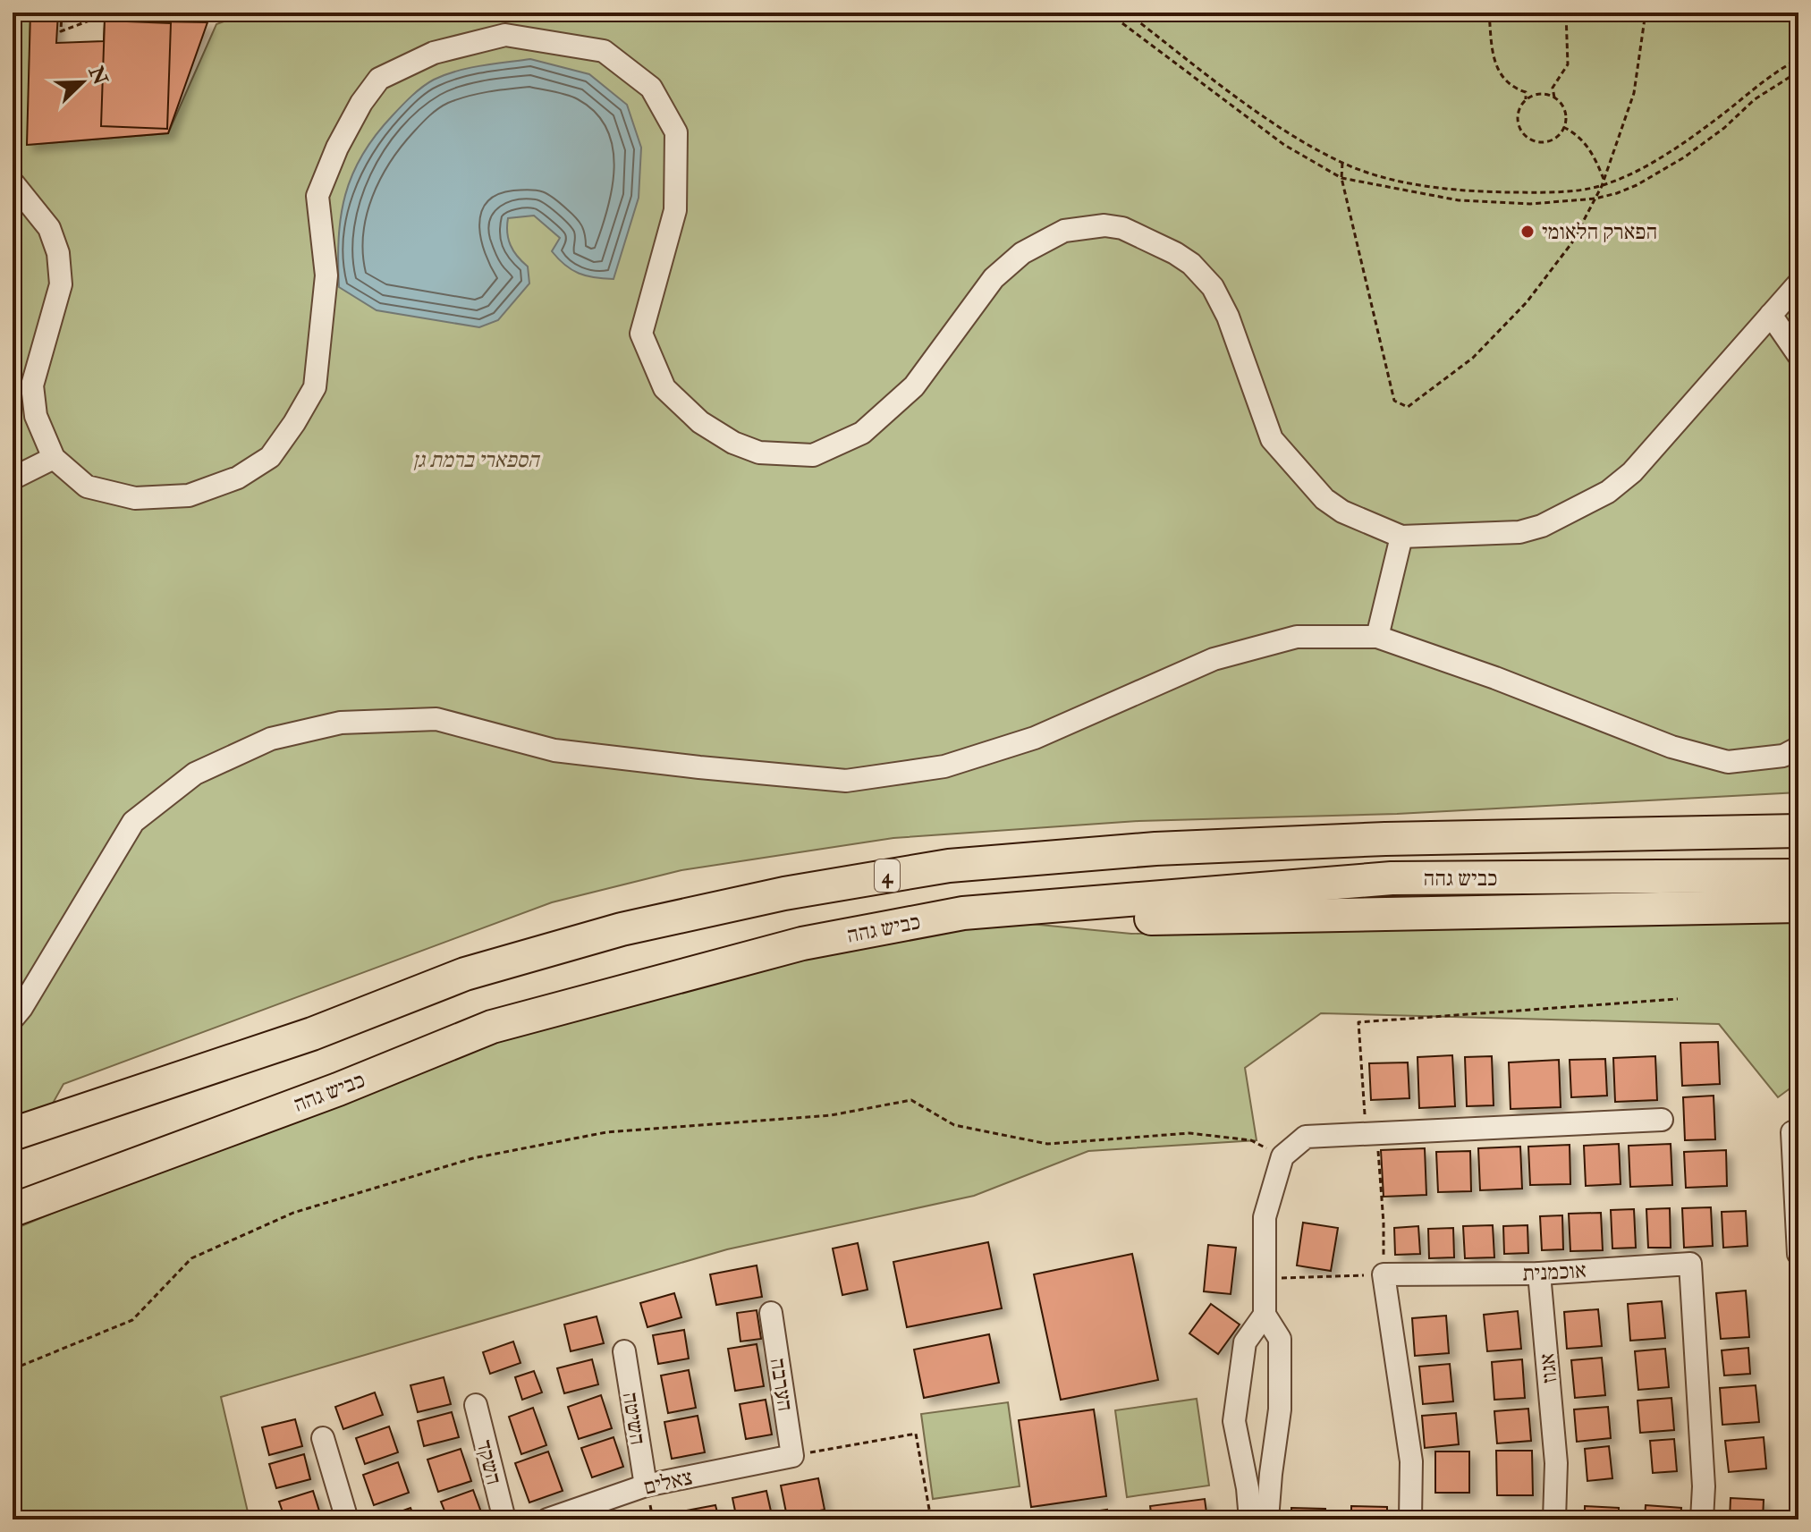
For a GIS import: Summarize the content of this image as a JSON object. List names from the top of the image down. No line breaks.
{"streets":{"highway":["4","כביש גהה"],"street":["אוכמנית","אגוז","הערבה","השיטה","השקד","צאלים"]},"crossings":[["אוכמנית","אגוז"],["הערבה","צאלים"],["השיטה","צאלים"]],"parks":["הספארי ברמת גן"],"places":["הפארק הלאומי"],"north":"top right"}
